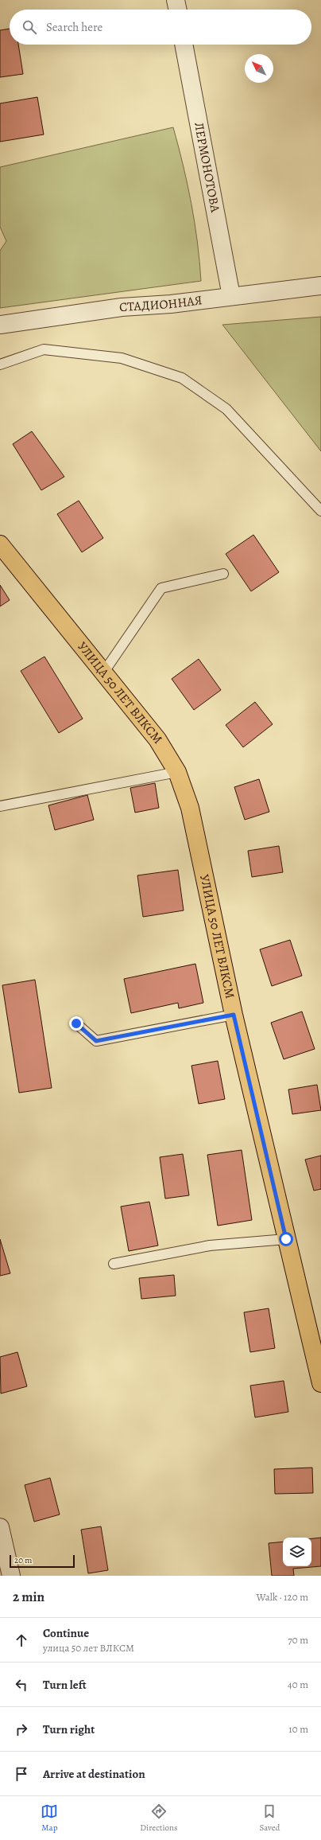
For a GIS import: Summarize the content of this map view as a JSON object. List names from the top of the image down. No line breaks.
{"streets":{"main road":["УЛИЦА 50 ЛЕТ ВЛКСМ"],"street":["ЛЕРМОНОТОВА","СТАДИОННАЯ"]},"crossings":[["ЛЕРМОНОТОВА","СТАДИОННАЯ"]],"scale_bar":"20 m","north":"top left","page":{"search":"Search here","scale":"20 m","heading":["2 min","Walk · 120 m"],"list":[["Continue","улица 50 лет ВЛКСМ","70 m"],["Turn left","40 m"],["Turn right","10 m"],"Arrive at destination"],"nav":["Map","Directions","Saved"]}}
